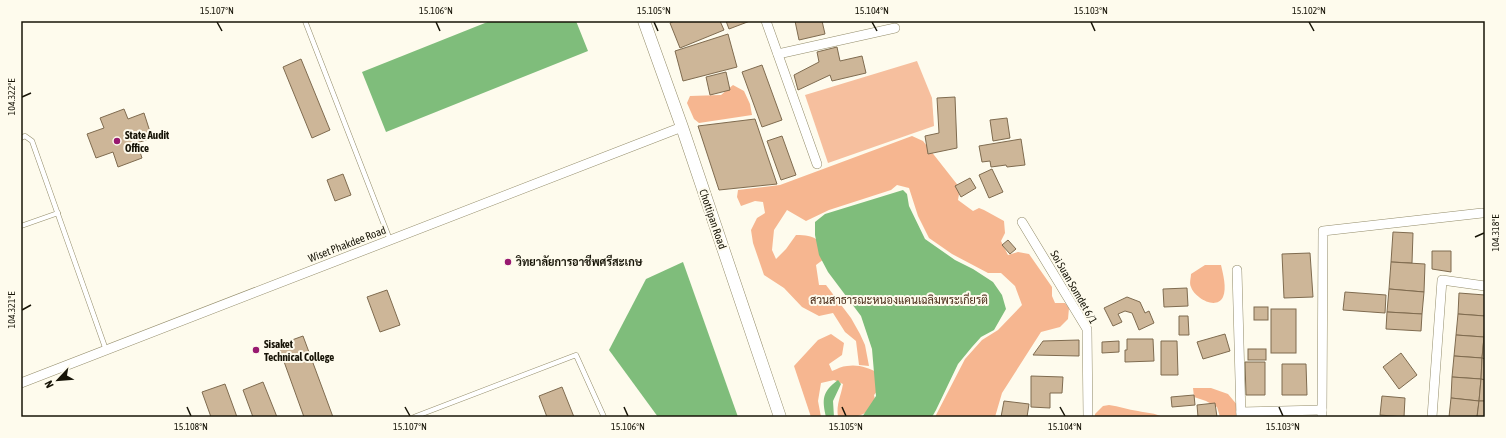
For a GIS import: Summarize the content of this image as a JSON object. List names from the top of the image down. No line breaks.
{"streets":{"street":["Chottipan Road","Wiset Phakdee Road","Soi Suan Somdet 6/1"]},"crossings":[["Chottipan Road","Wiset Phakdee Road"]],"parks":["สวนสาธารณะหนองแคนเฉลิมพระเกียรติ"],"places":["State Audit Office","วิทยาลัยการอาชีพศรีสะเกษ","Sisaket Technical College"],"north":"bottom left","coordinates":["15.107°N","15.106°N","15.105°N","15.104°N","15.103°N","15.102°N","104.322°E","104.318°E","104.321°E","15.108°N"]}
